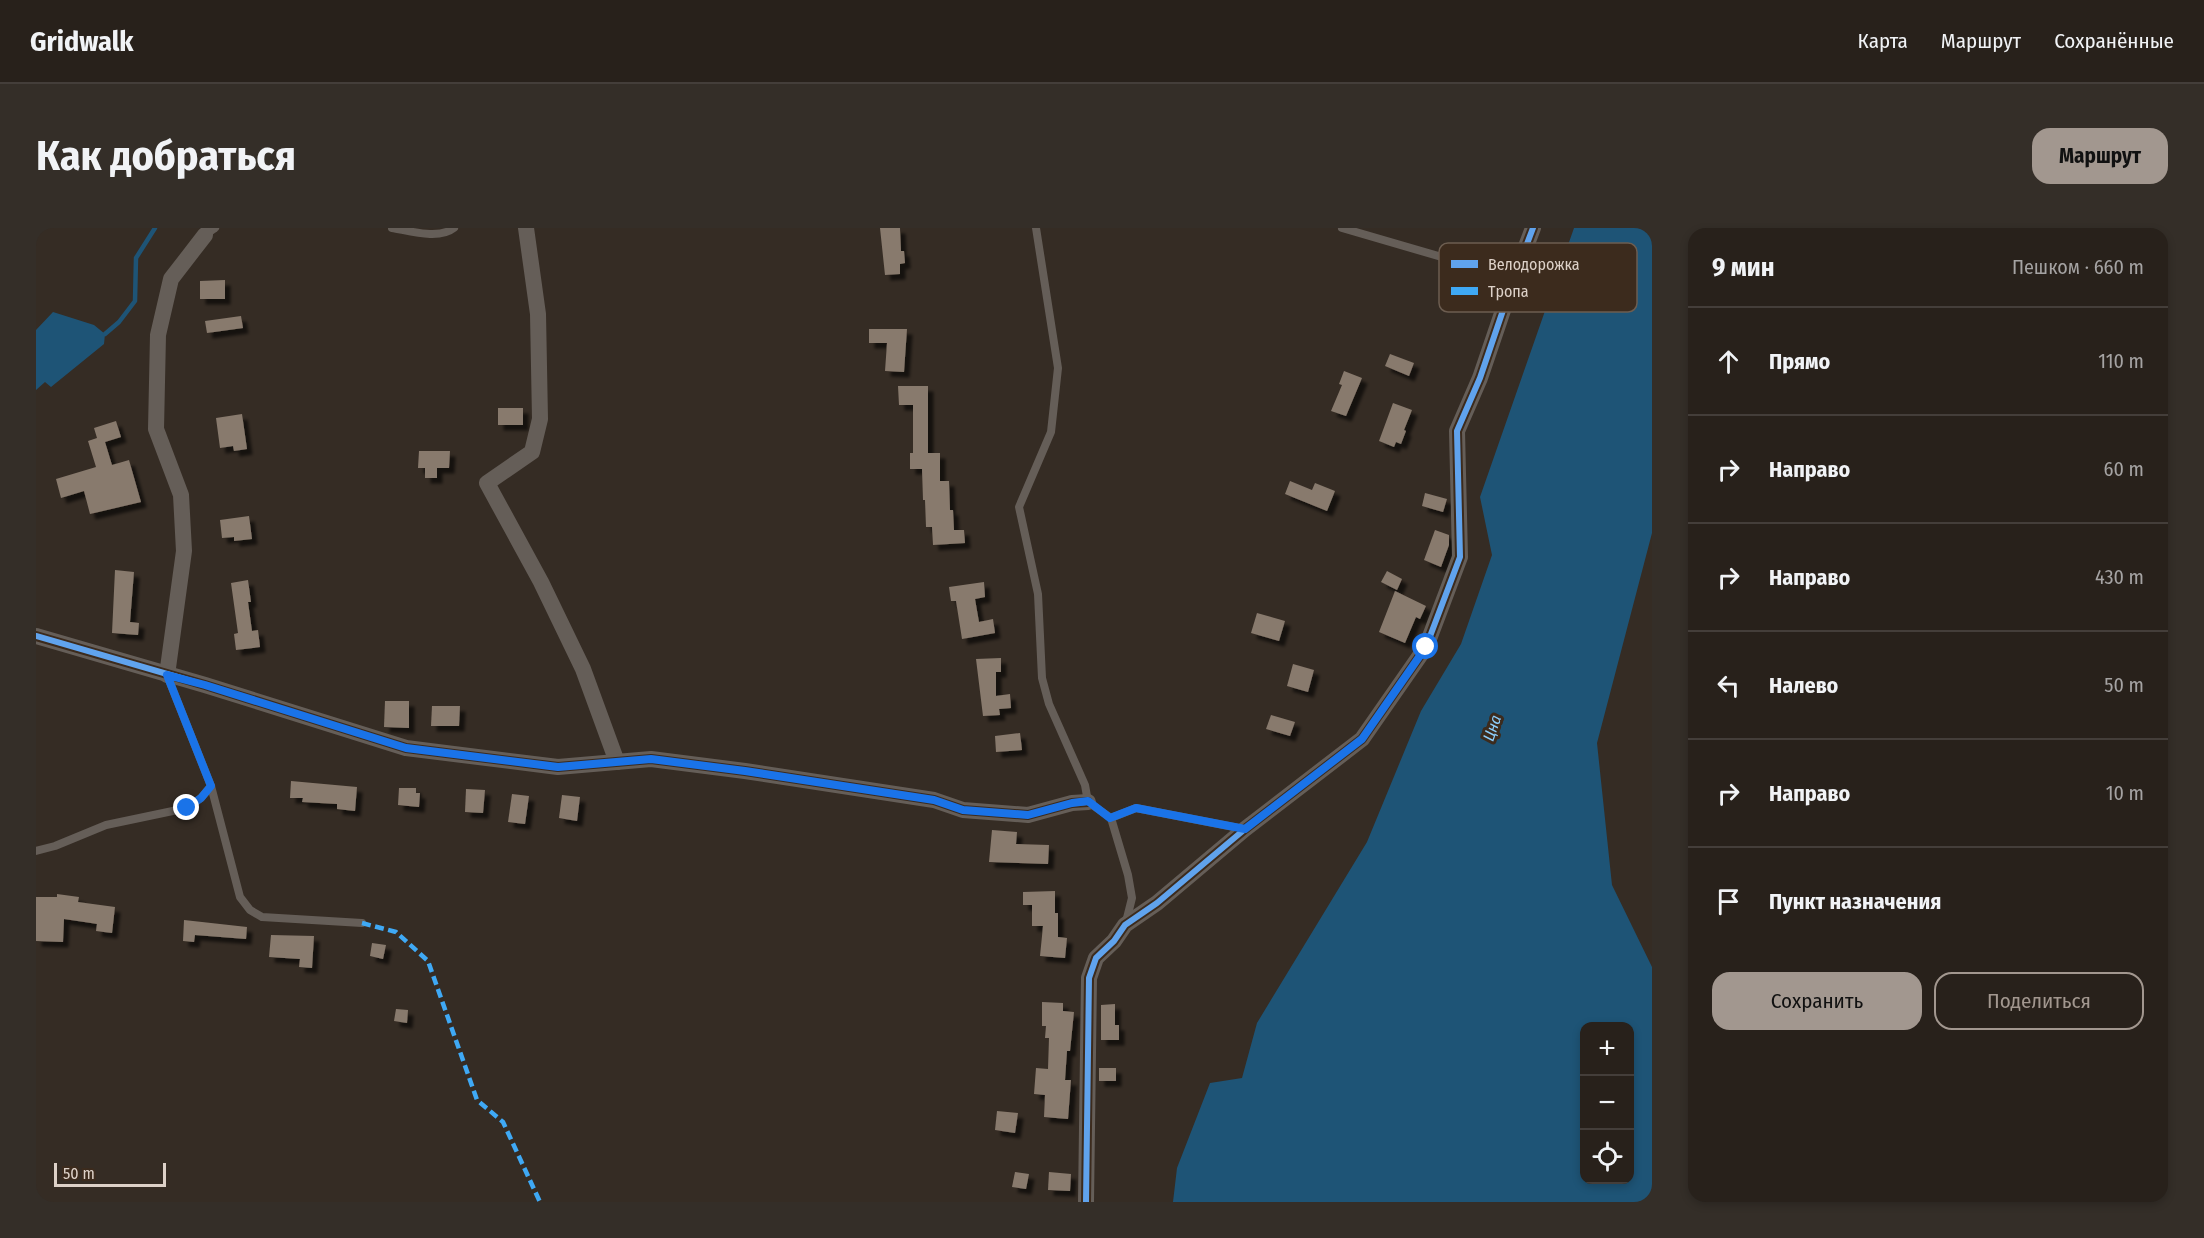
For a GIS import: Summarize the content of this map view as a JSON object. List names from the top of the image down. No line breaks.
{"water":["Цна"],"legend":["Велодорожка","Тропа"],"scale_bar":"50 m","page":{"header":"Gridwalk","nav":["Карта","Маршрут","Сохранённые"],"buttons":["Маршрут",["Сохранить","Поделиться"]],"title":"Как добраться","heading":["9 мин","Пешком · 660 m"],"list":[["Прямо","110 m"],["Направо","60 m"],["Направо","430 m"],["Налево","50 m"],["Направо","10 m"],"Пункт назначения"],"map_buttons":["+","−"],"scale":"50 m"}}
